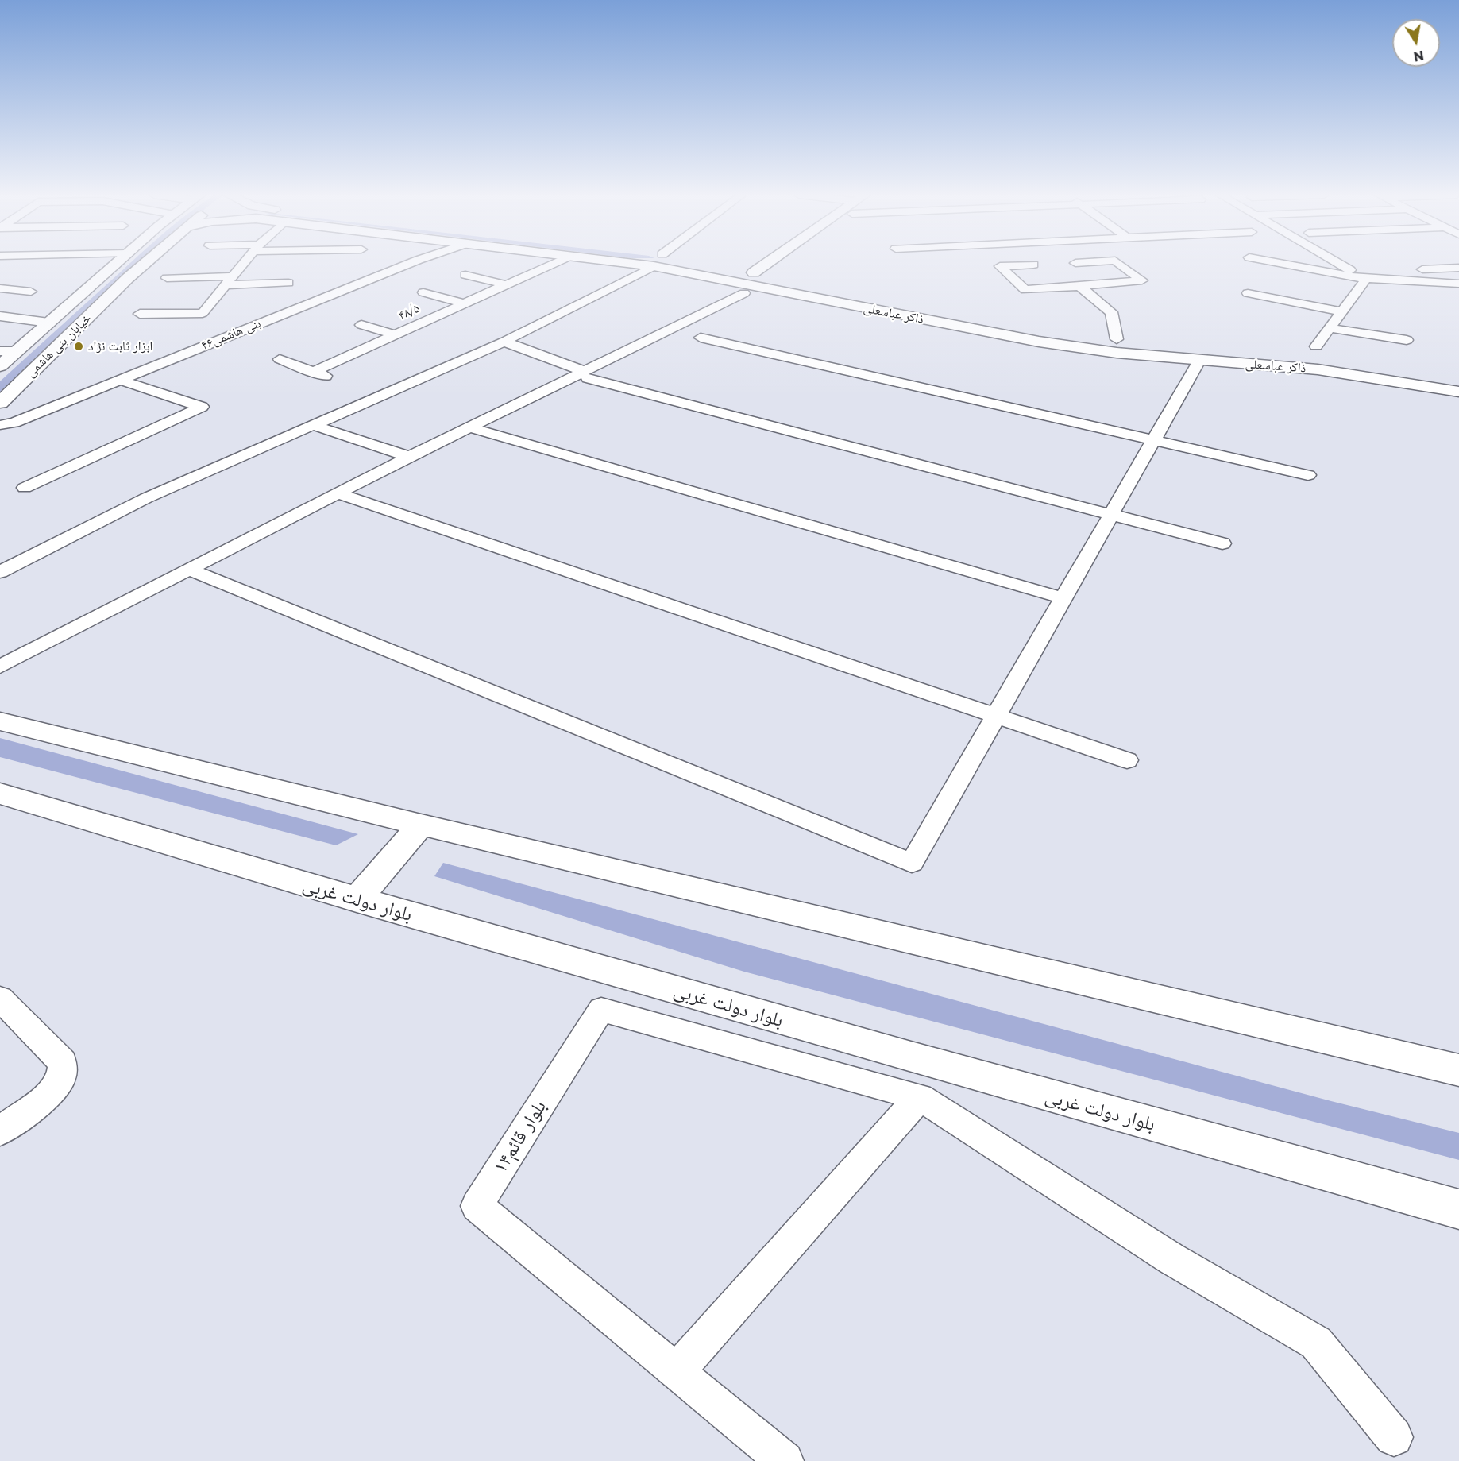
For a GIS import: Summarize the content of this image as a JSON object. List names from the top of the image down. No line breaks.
{"streets":{"street":["۴۸/۵","ذاکر عباسعلی","بنی هاشمی۴۶","خیابان بنی هاشمی","بلوار دولت غربی","بلوار قائم۱۴"]},"places":["ابزار ثابت نژاد"],"north":"bottom"}
